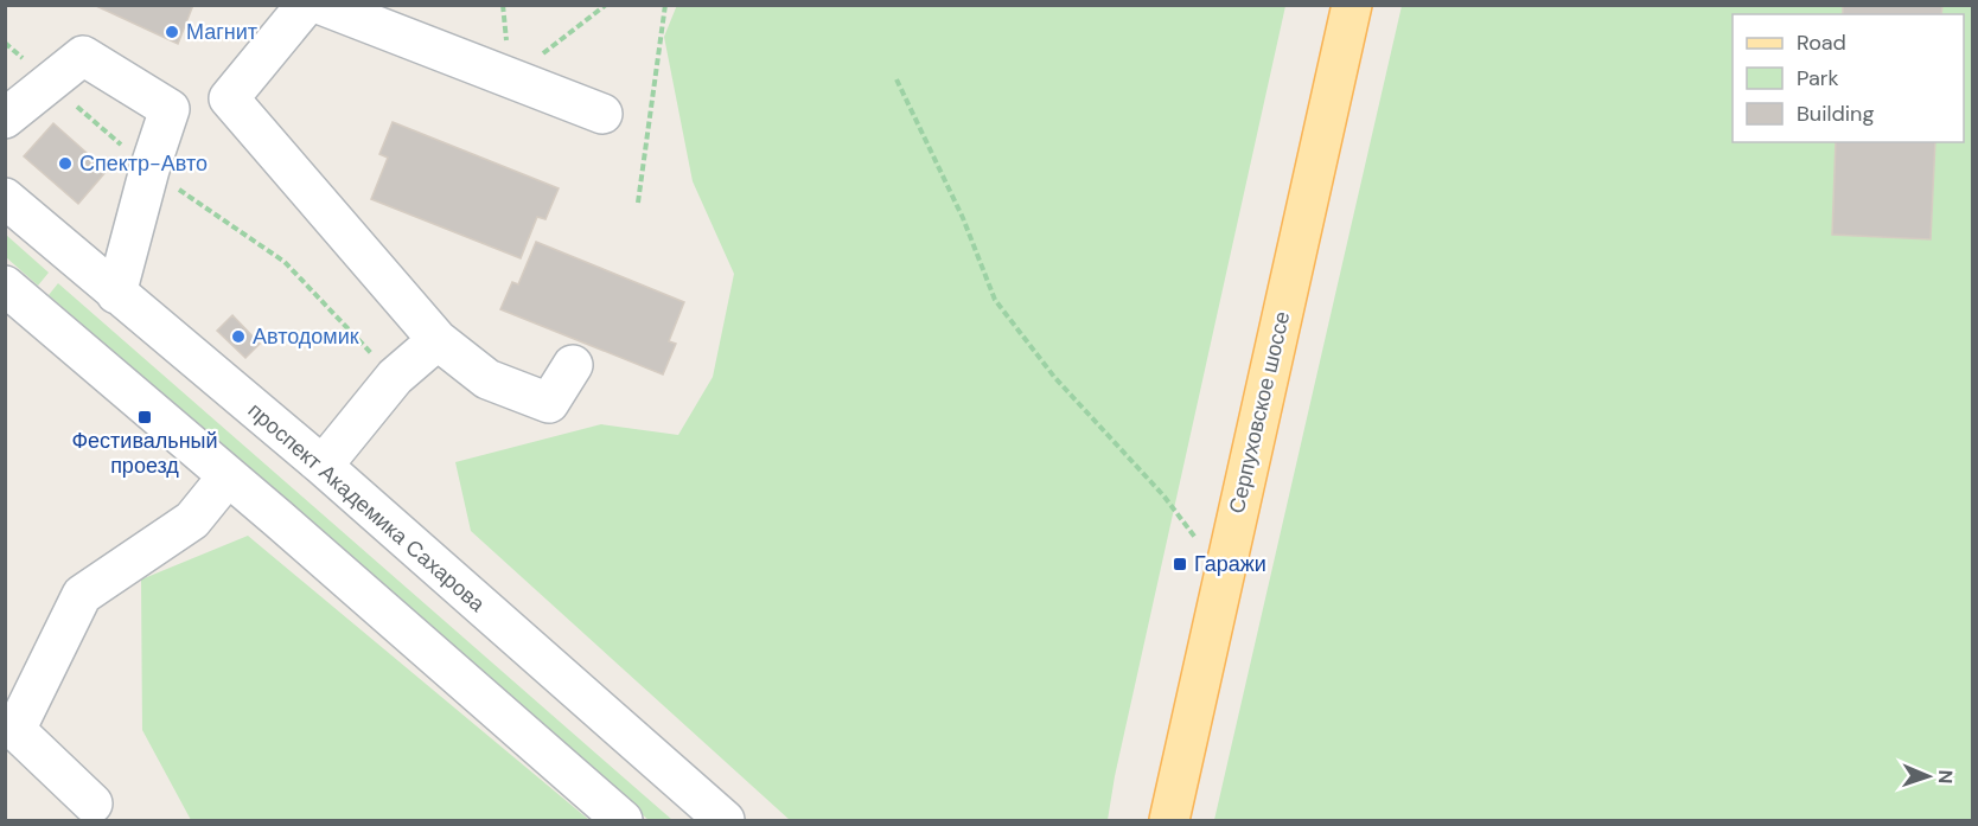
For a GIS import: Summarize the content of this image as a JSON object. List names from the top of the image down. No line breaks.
{"streets":{"main road":["Серпуховское шоссе"],"street":["проспект Академика Сахарова"]},"places":{"other":["Магнит","Спектр-Авто","Автодомик"],"transit":["Фестивальный проезд","Гаражи"]},"legend":["Road","Park","Building"],"north":"right"}
